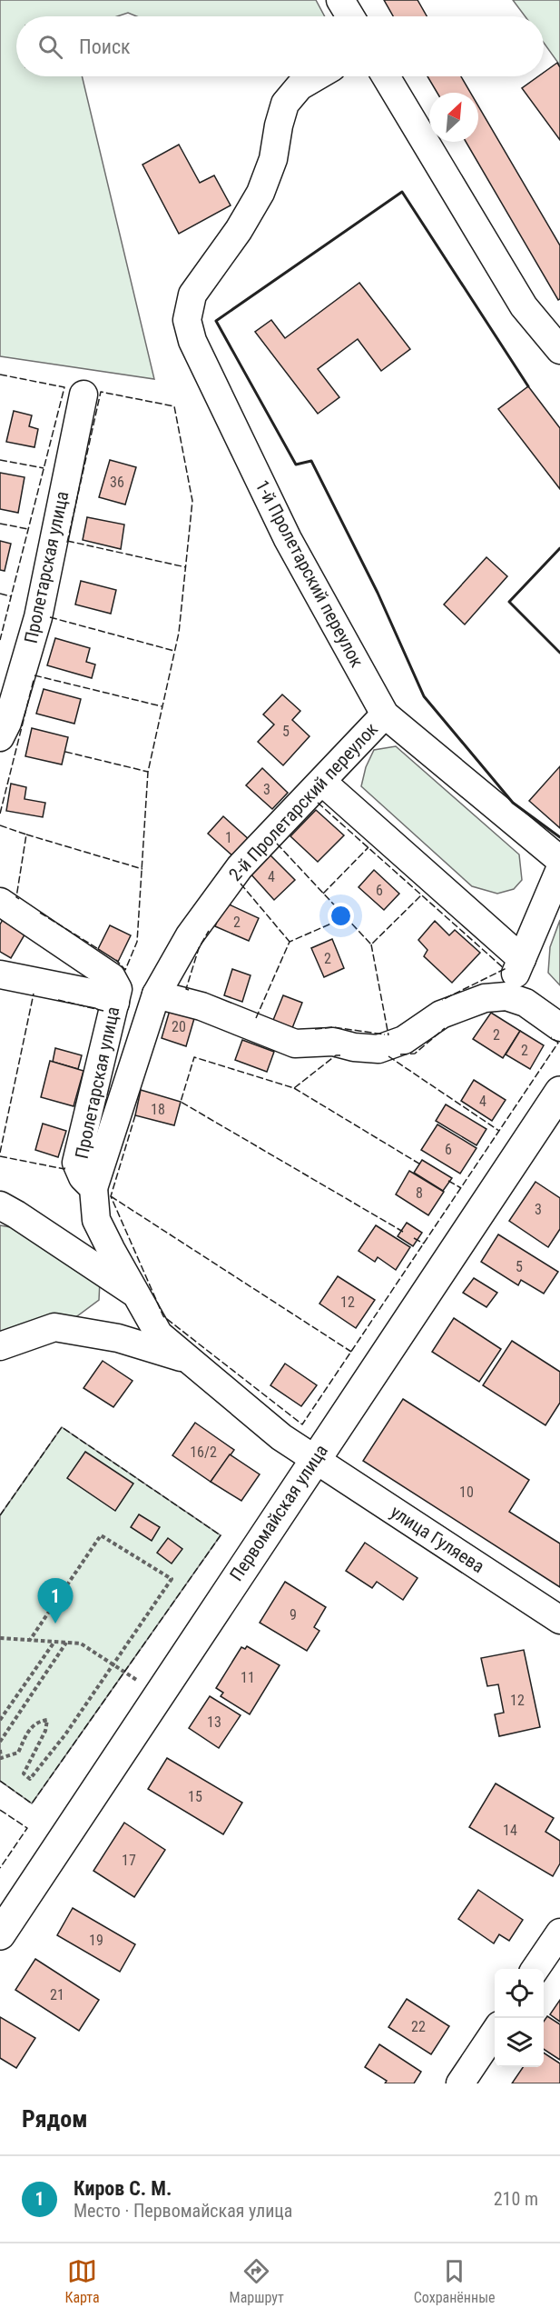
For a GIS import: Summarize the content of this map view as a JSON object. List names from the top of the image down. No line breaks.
{"streets":{"main road":["Первомайская улица"],"street":["Пролетарская улица","1-й Пролетарский переулок","2-й Пролетарский переулок","улица Гуляева"]},"crossings":[["Пролетарская улица","2-й Пролетарский переулок"],["1-й Пролетарский переулок","2-й Пролетарский переулок"],["Первомайская улица","улица Гуляева"]],"house_numbers":["36","5","3","1","4","6","2","2","20","2","2","4","18","6","8","3","5","12","16/2","10","9","11","12","13","15","14","17","19","21","22"],"north":"top right","page":{"search":"Поиск","pins":"1","heading":"Рядом","list":[{"mark":"1","name":"Киров С. М.","note":"Место · Первомайская улица","value":"210 m"}],"nav":["Карта","Маршрут","Сохранённые"]}}
